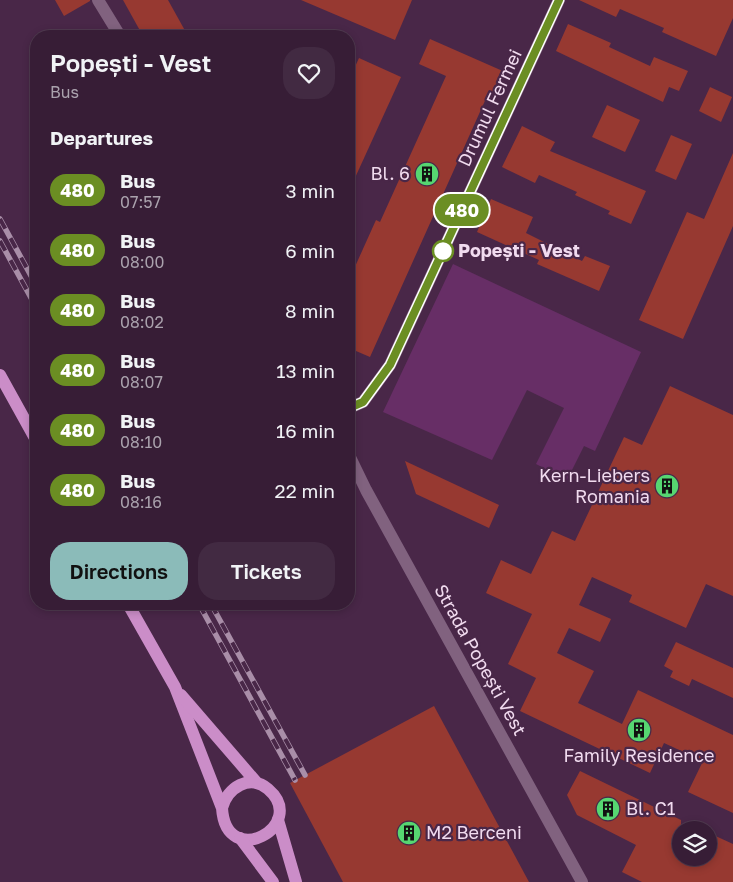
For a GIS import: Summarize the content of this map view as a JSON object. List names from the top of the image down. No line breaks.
{"streets":{"street":["Drumul Fermei","Strada Popești Vest"]},"places":{"building":["Bl. 6","Kern-Liebers Romania","Family Residence","Bl. C1","M2 Berceni"],"other":["Popești - Vest"]},"lines":["bus line 480"],"page":{"on_map":"480","heading":[["Popești - Vest","Bus"],"Departures"],"list":[{"mark":"480","name":"Bus","note":"07:57","value":"3 min"},{"mark":"480","name":"Bus","note":"08:00","value":"6 min"},{"mark":"480","name":"Bus","note":"08:02","value":"8 min"},{"mark":"480","name":"Bus","note":"08:07","value":"13 min"},{"mark":"480","name":"Bus","note":"08:10","value":"16 min"},{"mark":"480","name":"Bus","note":"08:16","value":"22 min"}],"buttons":["Directions","Tickets"]}}
